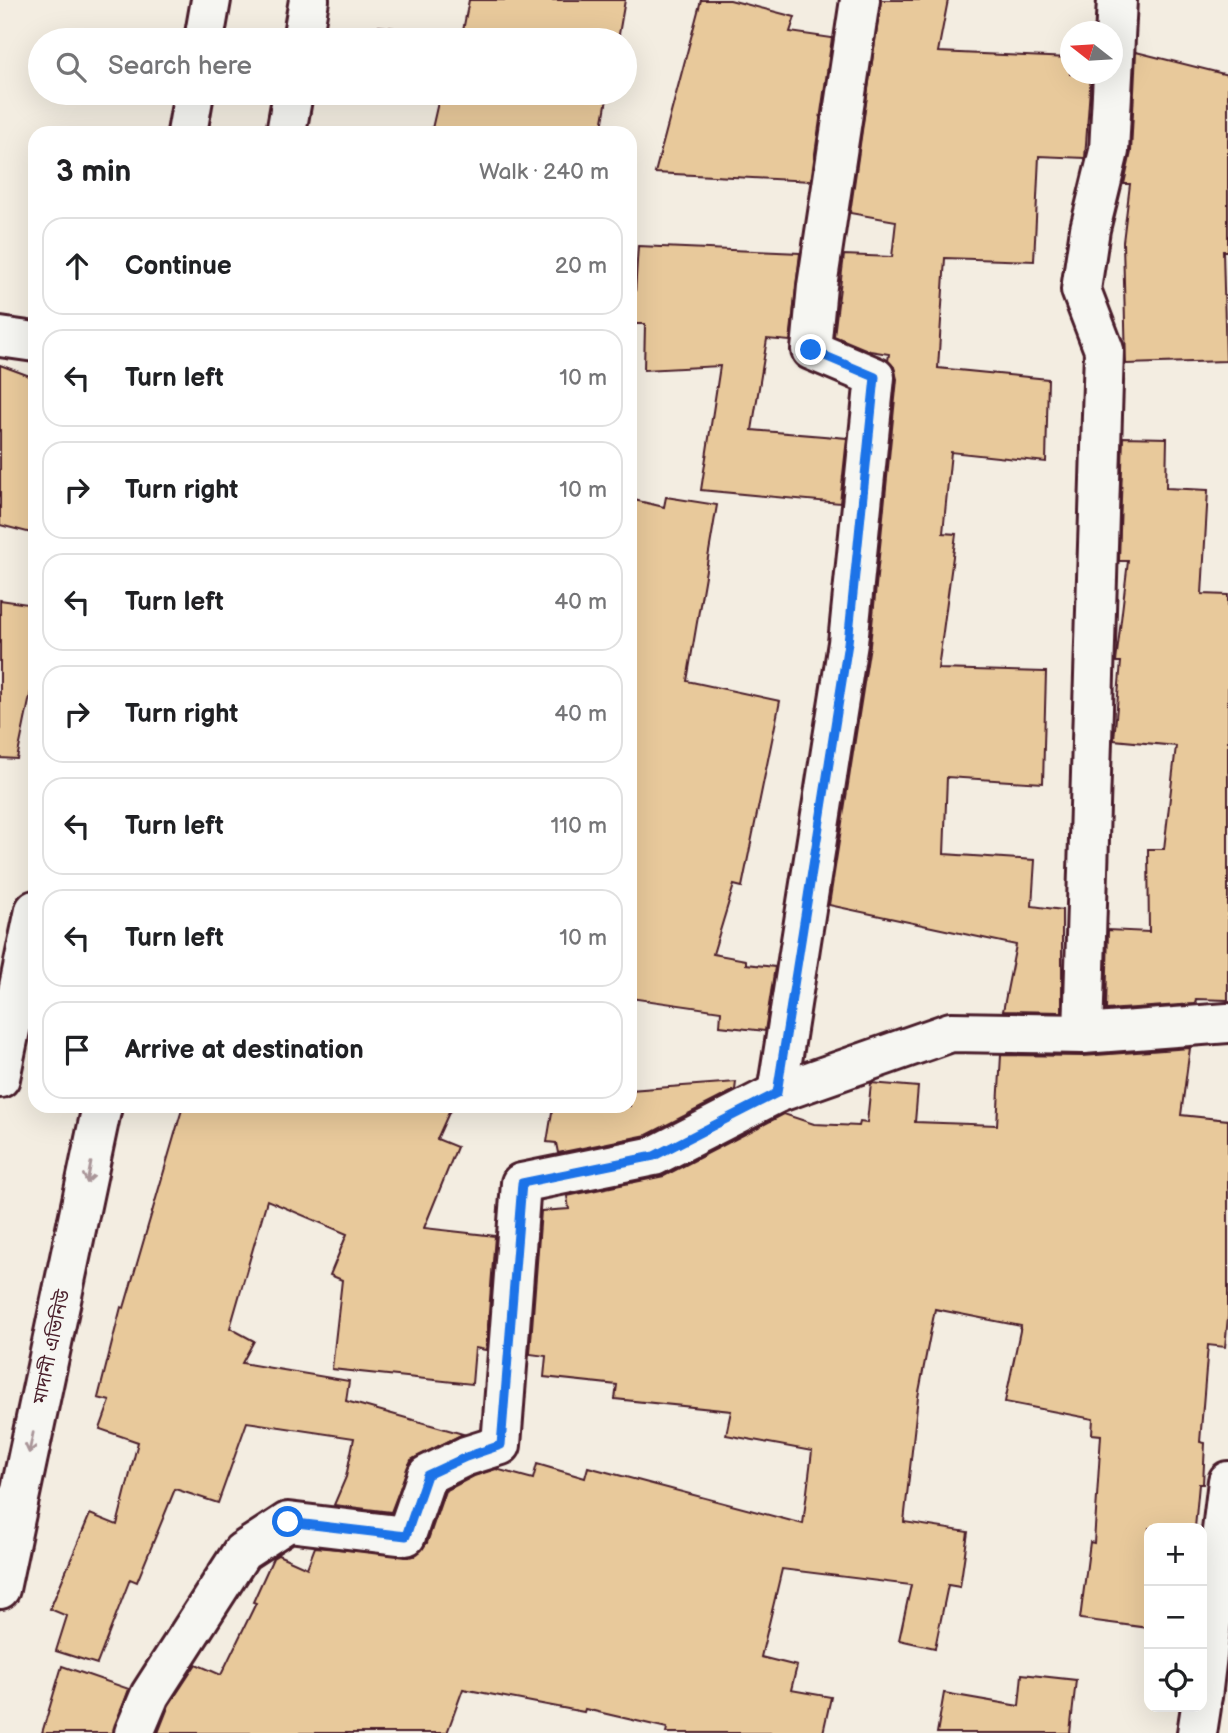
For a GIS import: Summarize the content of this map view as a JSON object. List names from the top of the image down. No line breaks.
{"streets":{"street":["মাদানী এভিনিউ"]},"one_way":["মাদানী এভিনিউ"],"north":"left","page":{"search":"Search here","heading":["3 min","Walk · 240 m"],"list":[["Continue","20 m"],["Turn left","10 m"],["Turn right","10 m"],["Turn left","40 m"],["Turn right","40 m"],["Turn left","110 m"],["Turn left","10 m"],"Arrive at destination"],"map_buttons":["+","−"]}}
